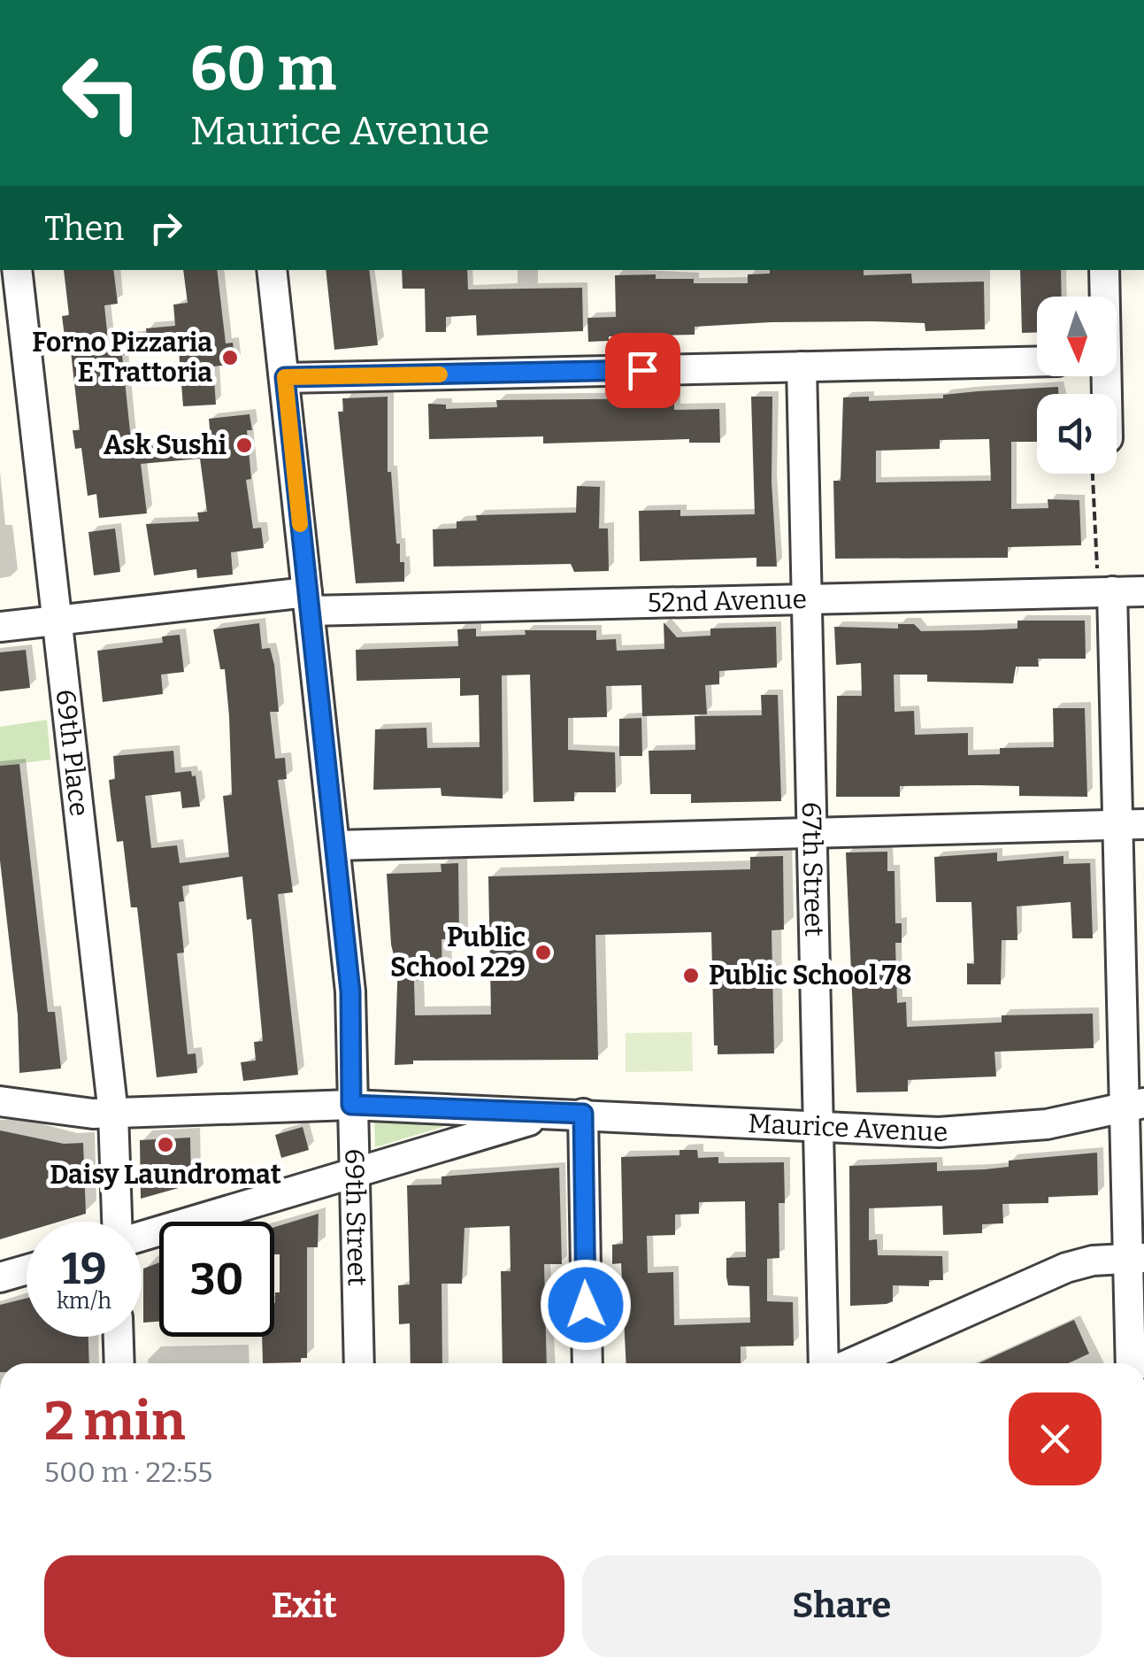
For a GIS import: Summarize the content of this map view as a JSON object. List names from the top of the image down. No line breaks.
{"streets":{"street":["52nd Avenue","69th Place","67th Street","Maurice Avenue","69th Street"]},"crossings":[["52nd Avenue","69th Place"],["52nd Avenue","67th Street"],["52nd Avenue","69th Street"],["69th Place","Maurice Avenue"],["67th Street","Maurice Avenue"],["Maurice Avenue","69th Street"]],"places":["Forno Pizzaria E Trattoria","Ask Sushi","Public School 229","Public School 78","Daisy Laundromat"],"north":"bottom","page":{"turn":["60 m","Maurice Avenue"],"then":"Then","speed":"19 km/h","limit":"30","heading":["2 min","500 m · 22:55"],"buttons":["Exit","Share"]}}
